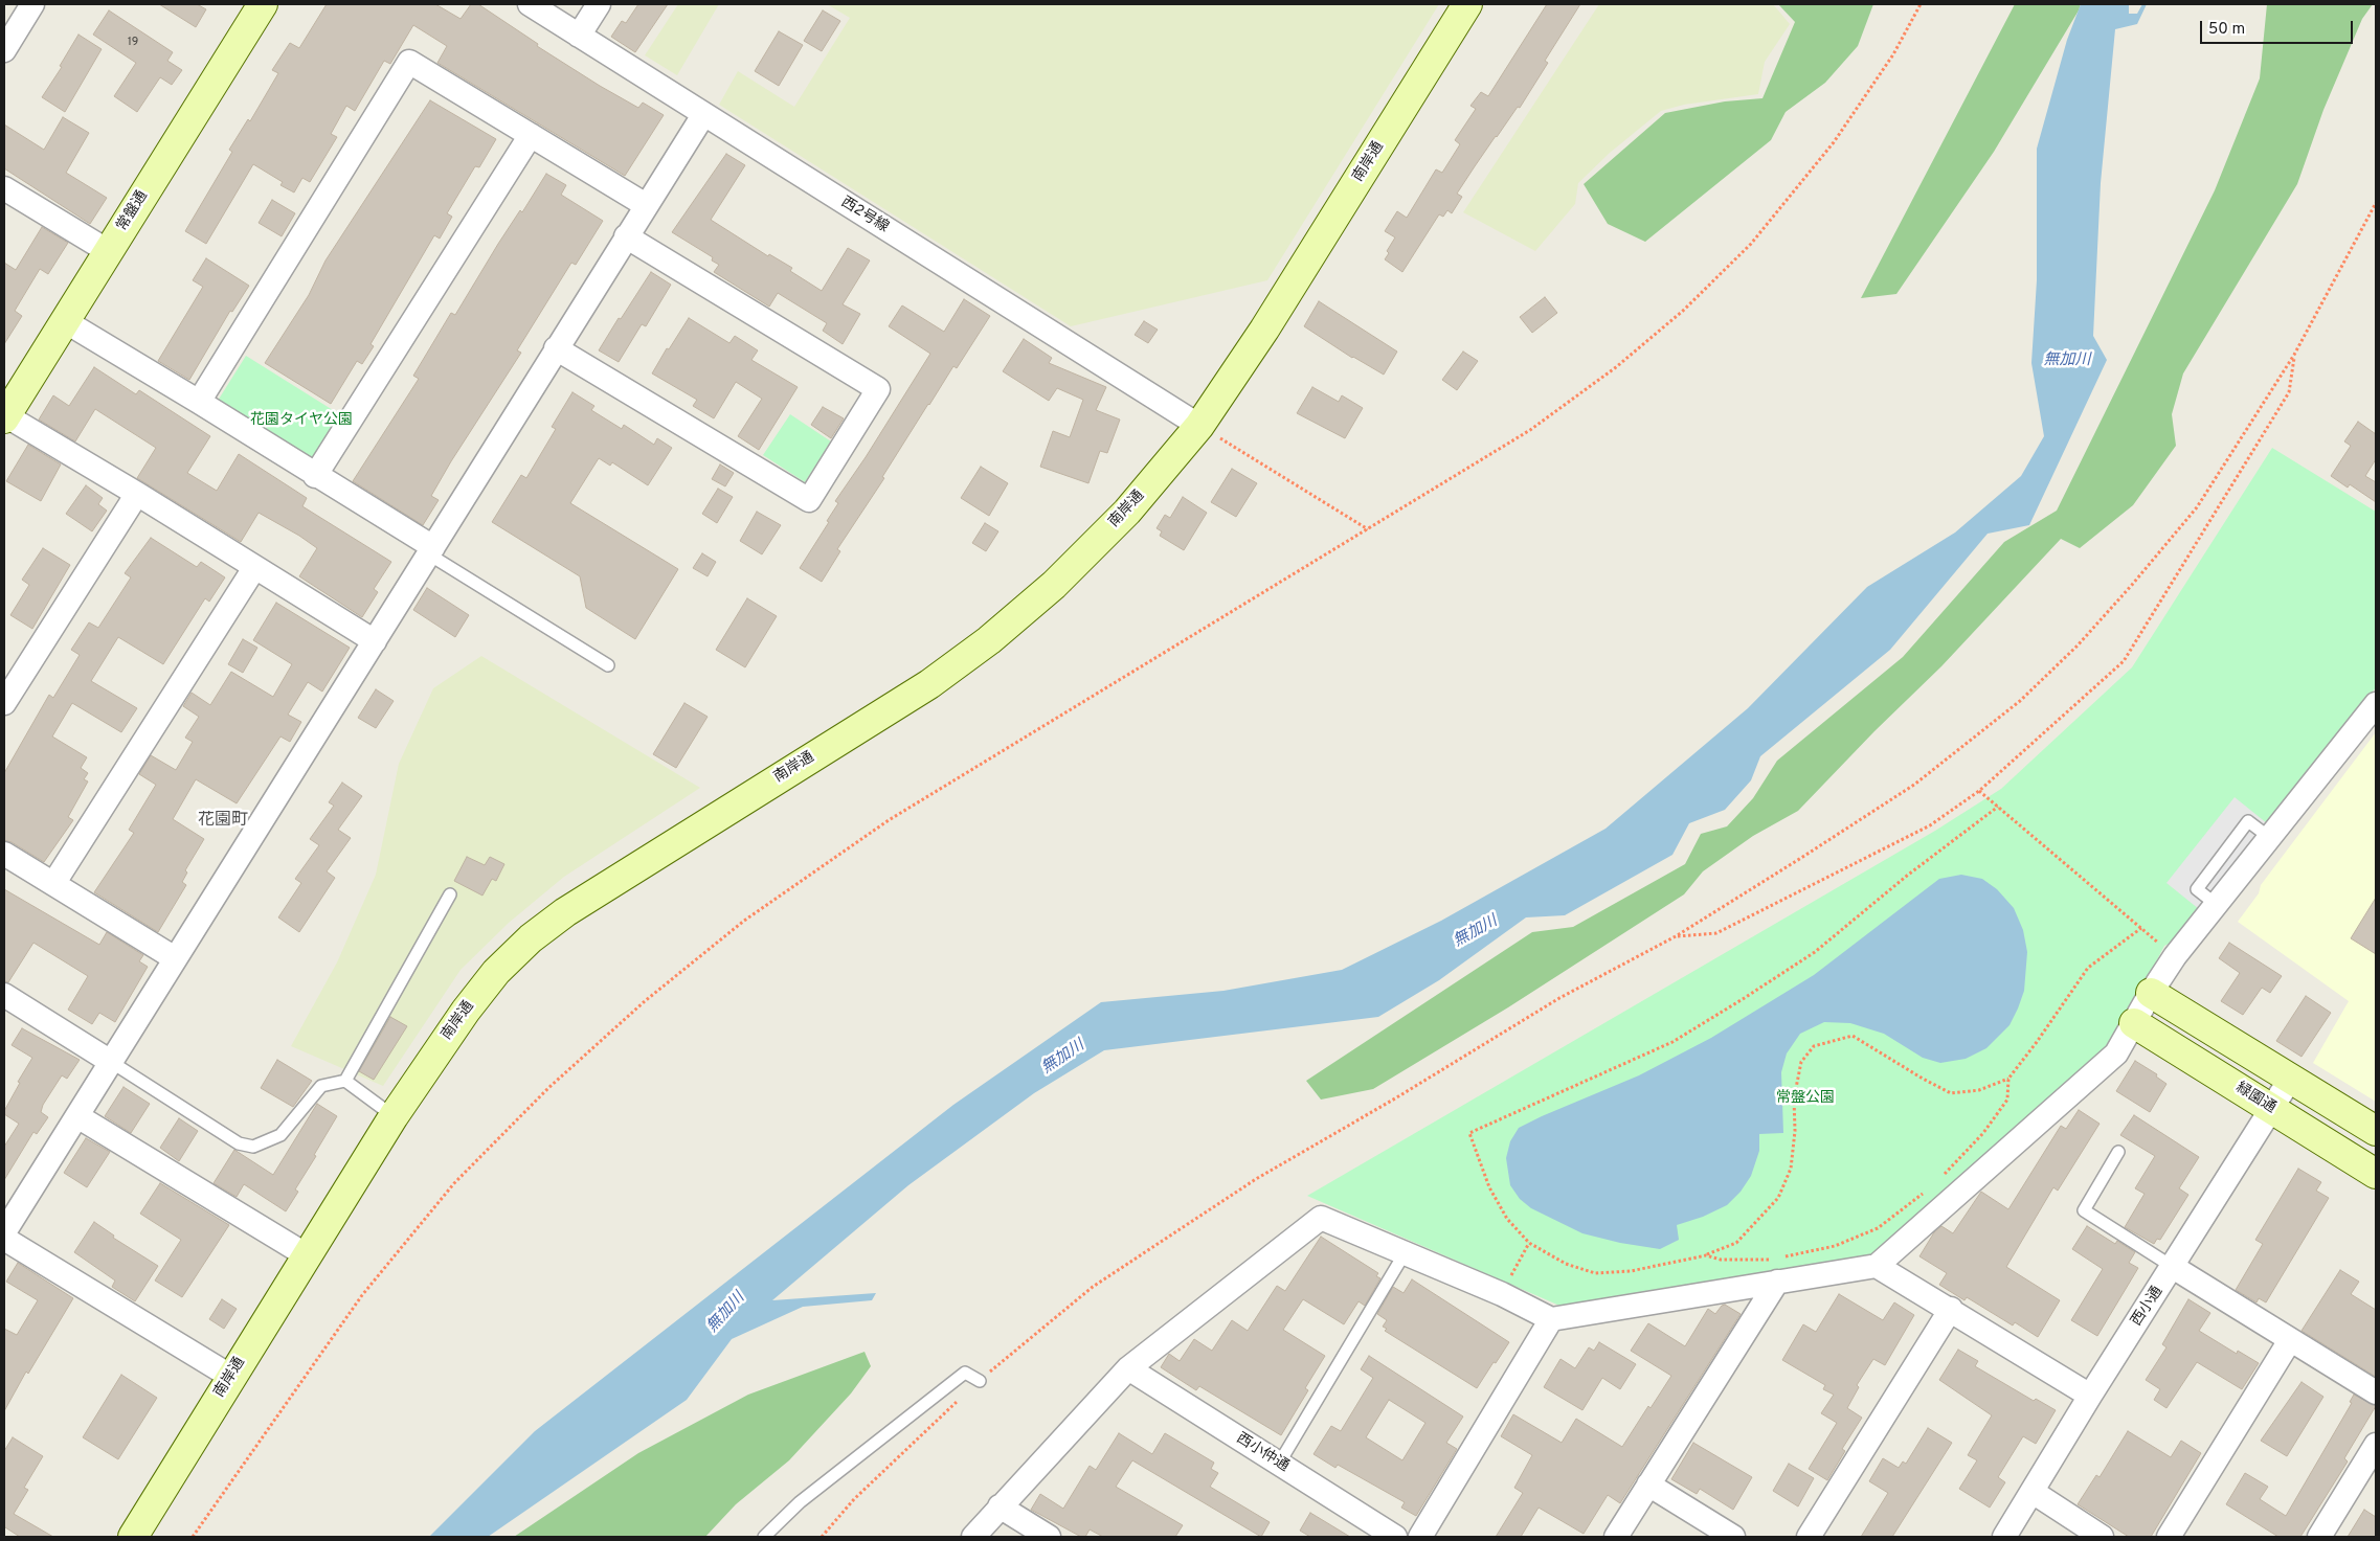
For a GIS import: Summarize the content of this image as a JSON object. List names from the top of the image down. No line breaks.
{"streets":{"main road":["南岸通","常盤通","緑園通"],"street":["西2号線","西小通","西小仲通"]},"crossings":[["南岸通","西2号線"],["緑園通","西小通"]],"districts":["花園町"],"water":["無加川"],"parks":["花園タイヤ公園","常盤公園"],"house_numbers":["19"],"scale_bar":"50 m"}
